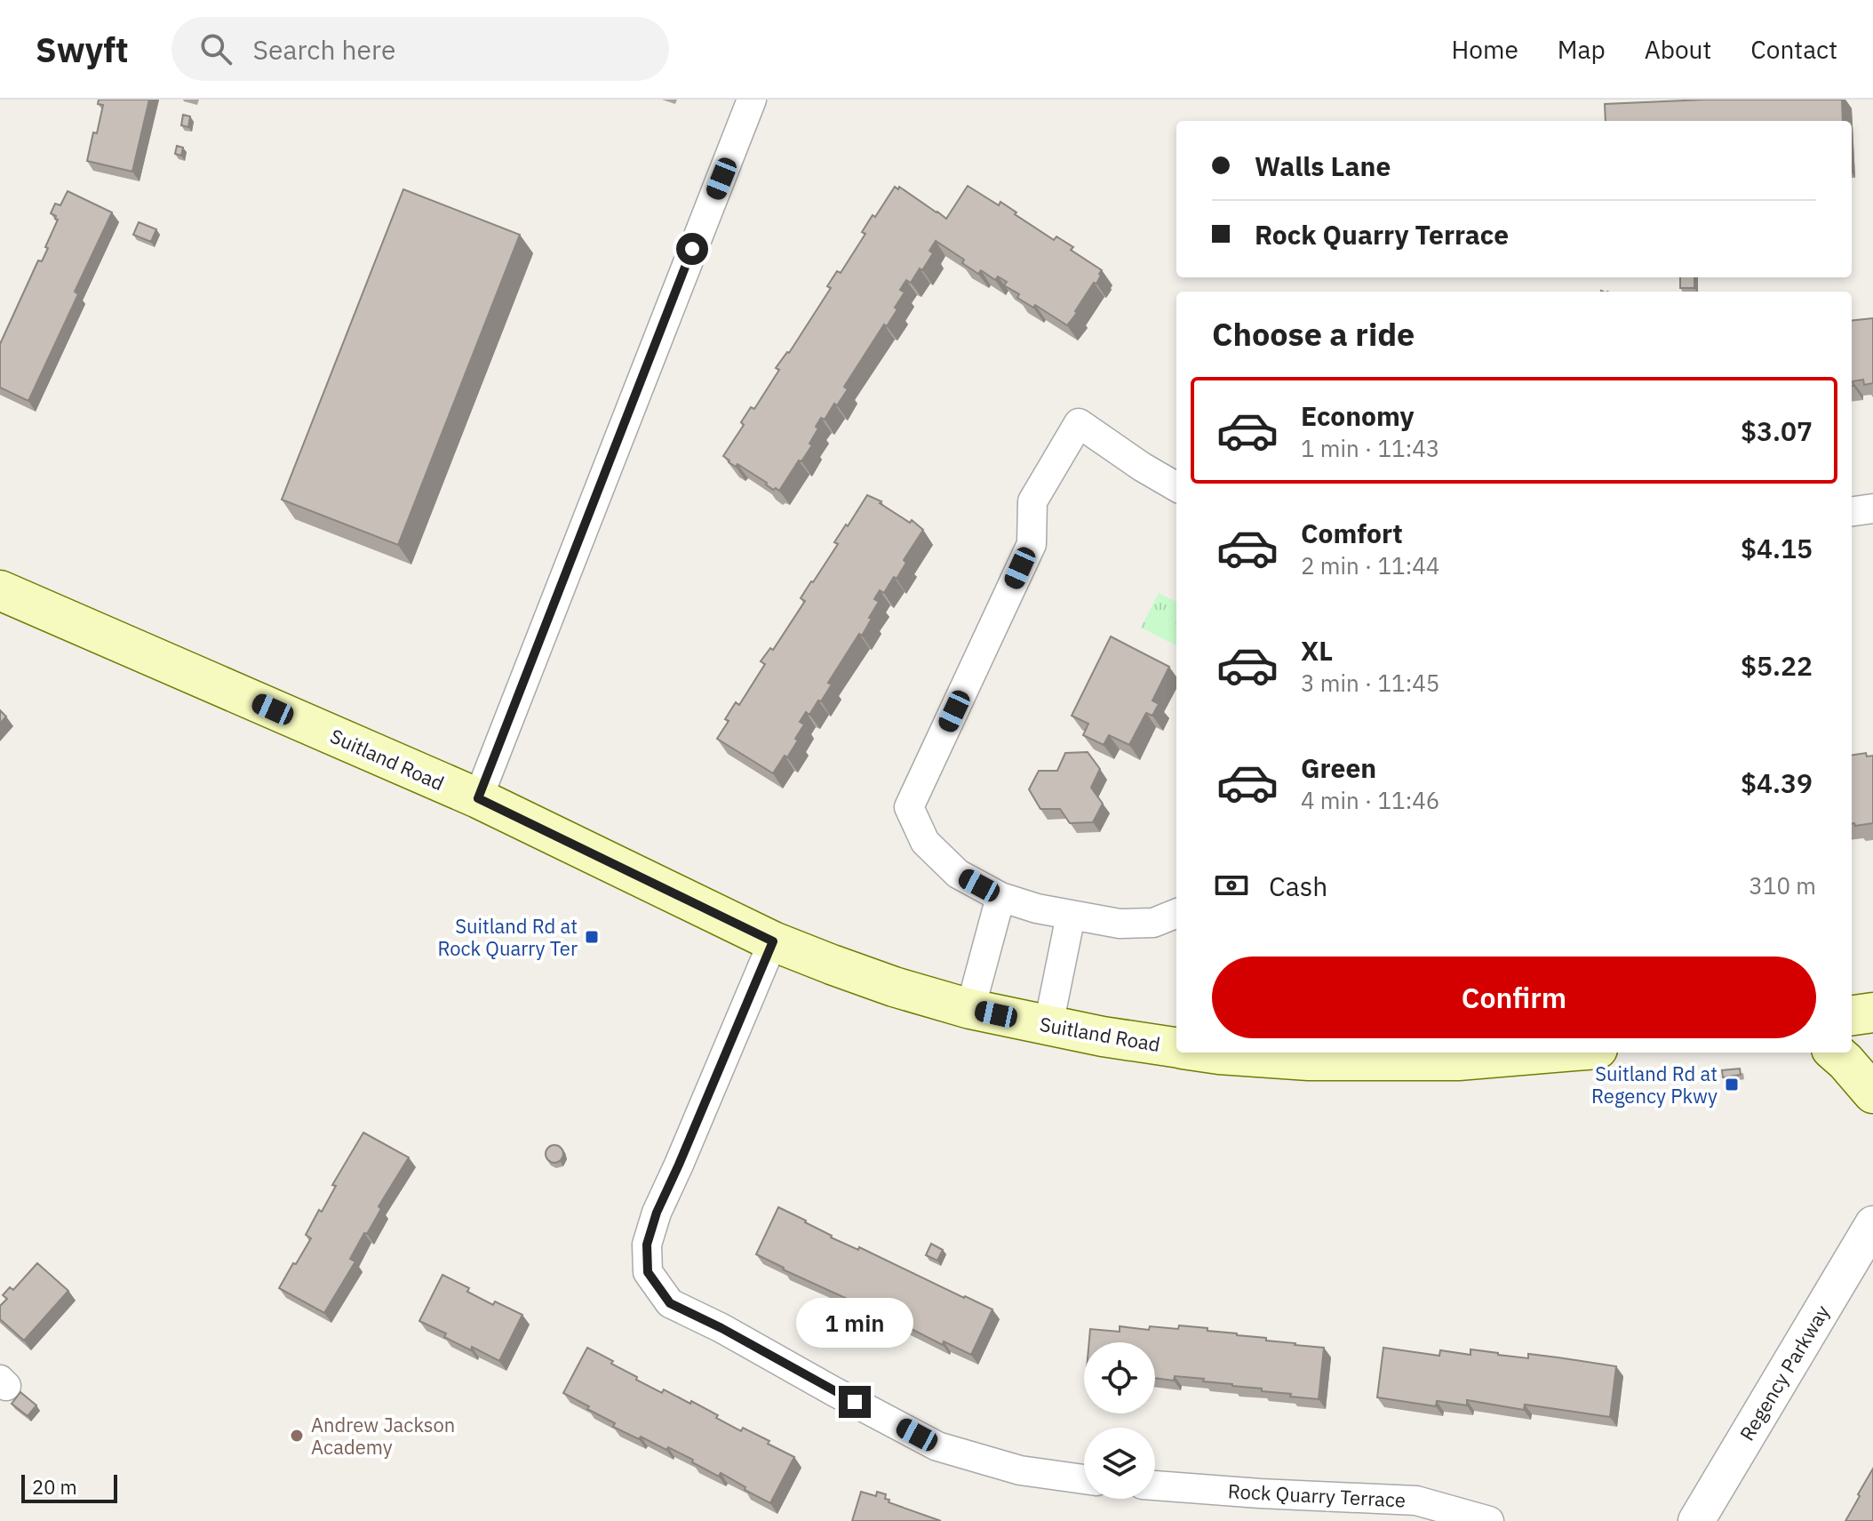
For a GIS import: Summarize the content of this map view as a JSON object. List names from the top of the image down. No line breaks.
{"streets":{"main road":["Suitland Road"],"street":["Regency Parkway","Rock Quarry Terrace"]},"places":{"transit":["Suitland Rd at Rock Quarry Ter","Suitland Rd at Regency Pkwy"],"other":["Andrew Jackson Academy"]},"scale_bar":"20 m","page":{"header":"Swyft","search":"Search here","nav":["Home","Map","About","Contact"],"banner":["Walls Lane","Rock Quarry Terrace"],"heading":"Choose a ride","list":[{"name":"Economy","note":"1 min · 11:43","value":"$3.07"},{"name":"Comfort","note":"2 min · 11:44","value":"$4.15"},{"name":"XL","note":"3 min · 11:45","value":"$5.22"},{"name":"Green","note":"4 min · 11:46","value":"$4.39"}],"pay":["Cash","310 m"],"buttons":"Confirm","bubble":"1 min","scale":"20 m"}}
